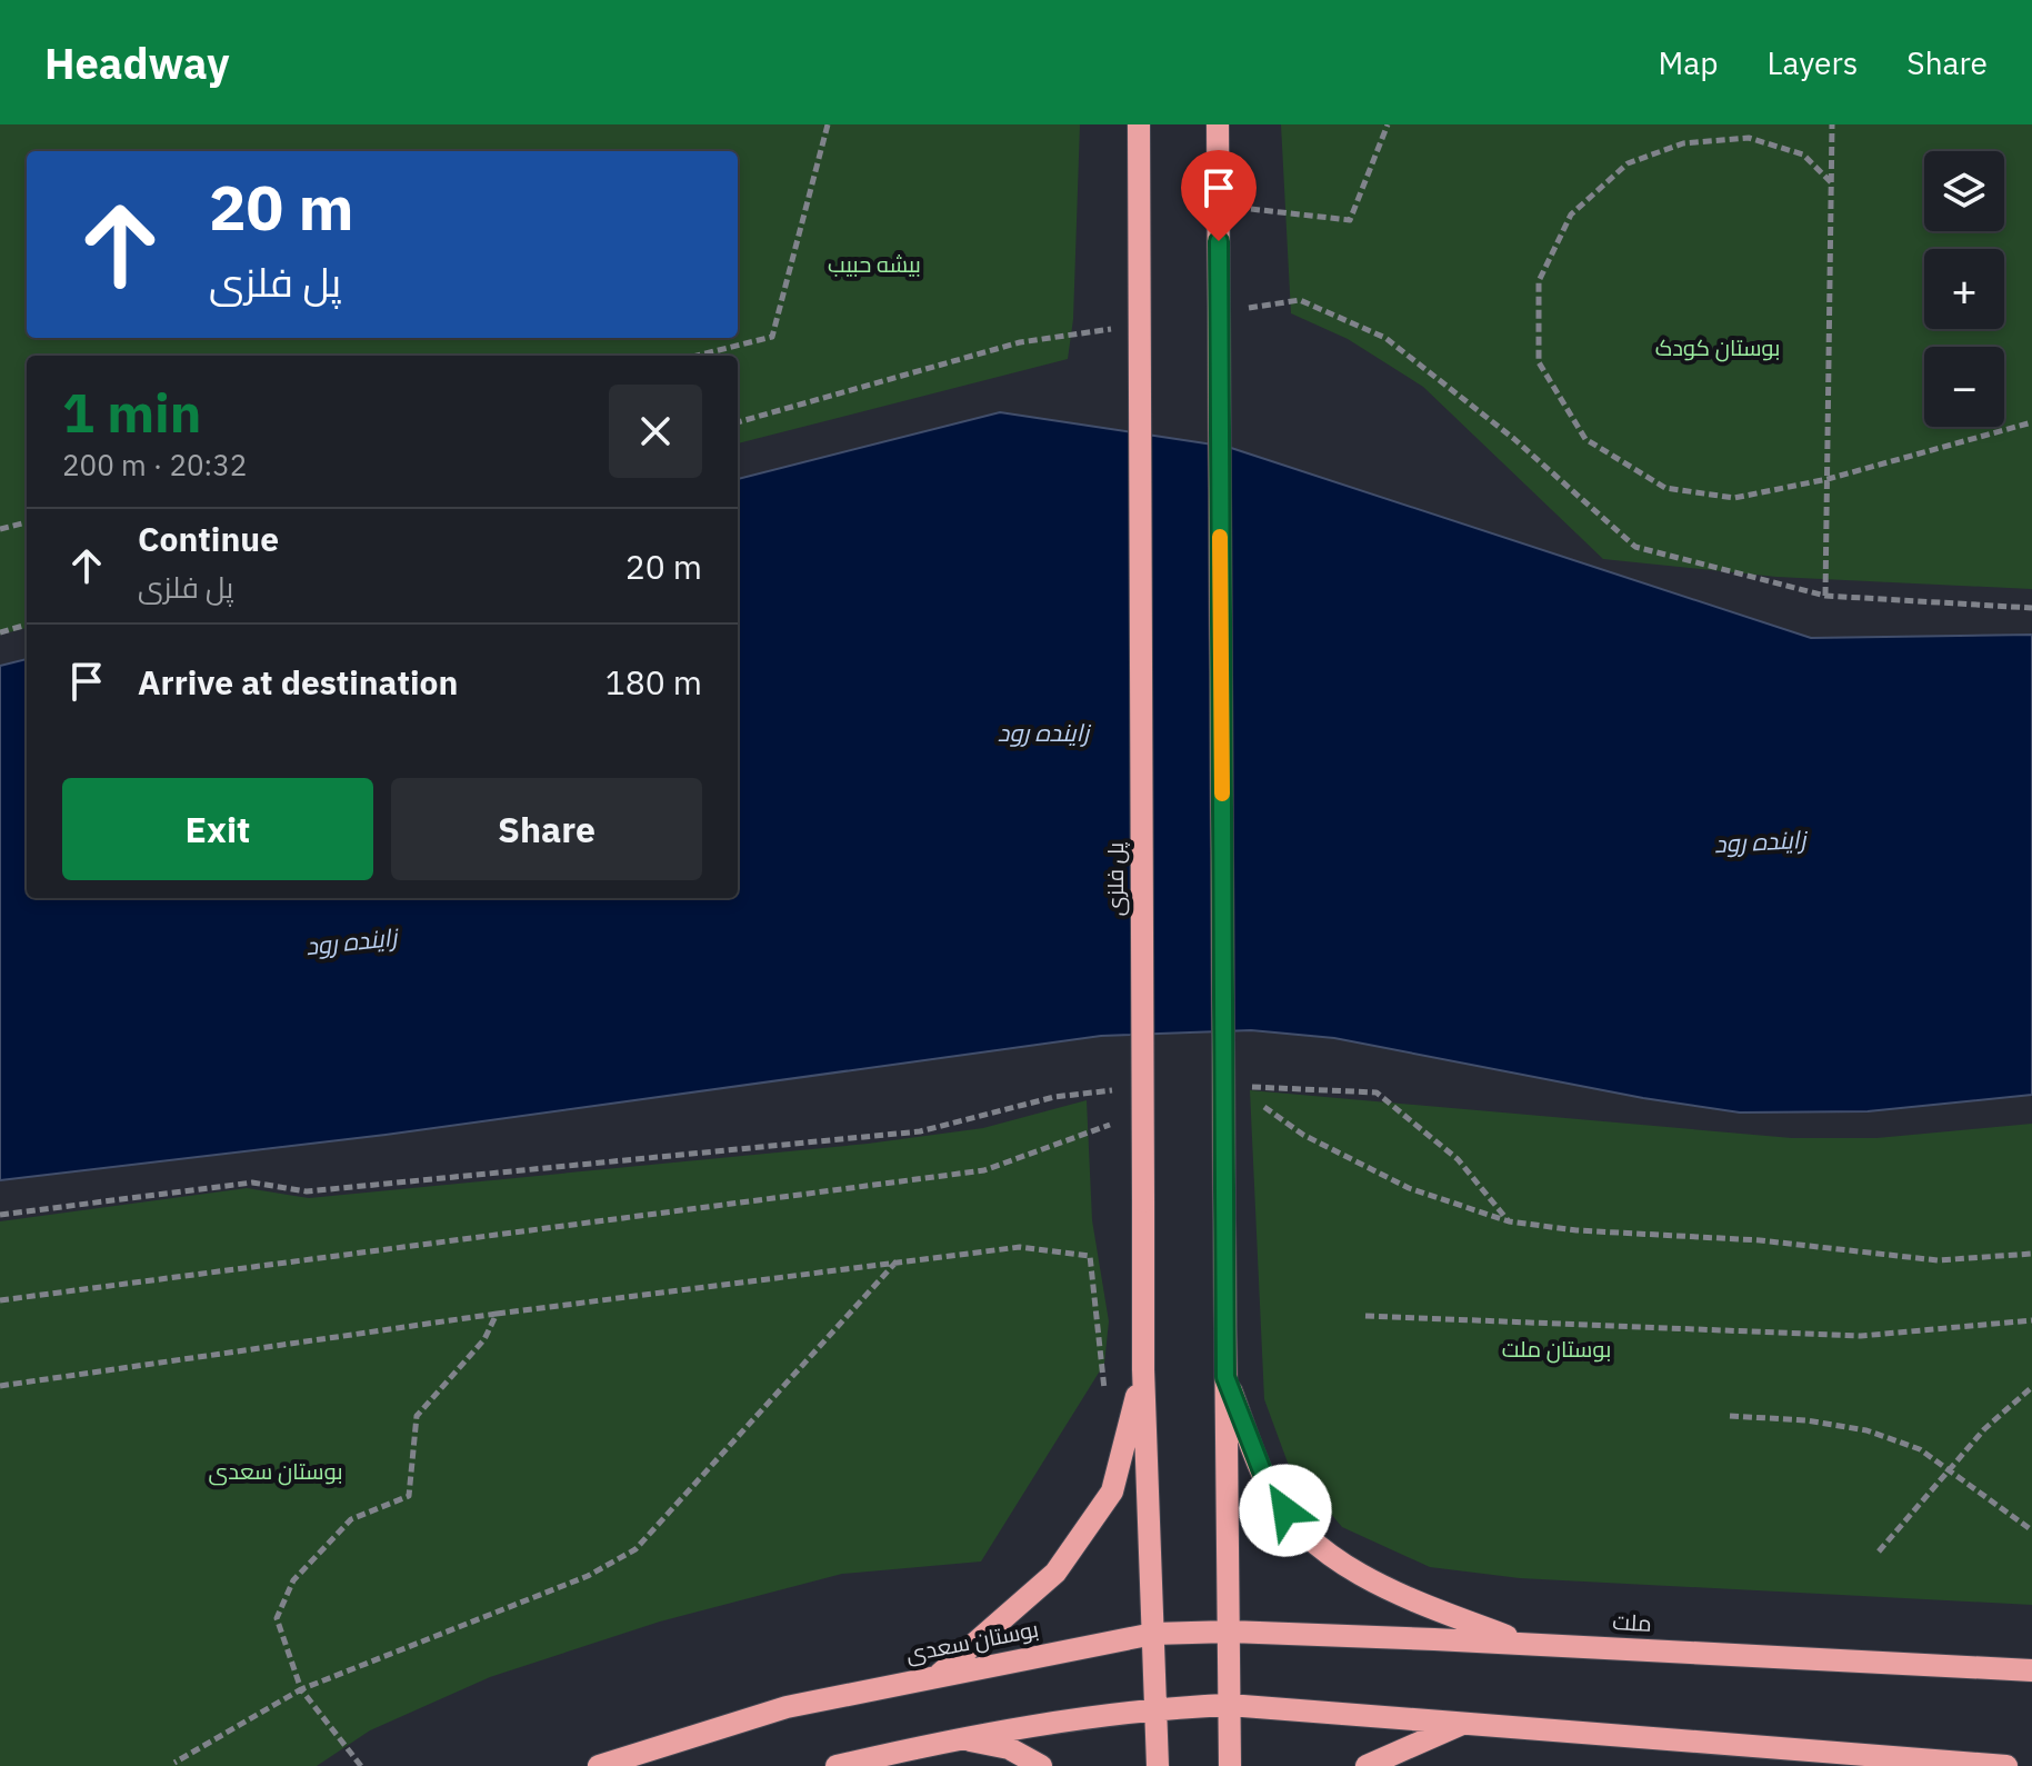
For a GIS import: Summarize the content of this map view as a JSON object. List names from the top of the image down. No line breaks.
{"streets":{"main road":["پل فلزی","ملت","بوستان سعدی"]},"crossings":[["پل فلزی","بوستان سعدی"],["ملت","بوستان سعدی"]],"water":["زاینده رود"],"parks":["بیشه حبیب","بوستان کودک","بوستان ملت","بوستان سعدی"],"page":{"header":"Headway","nav":["Map","Layers","Share"],"map_buttons":["+","−"],"turn":["20 m","پل فلزی"],"heading":["1 min","200 m · 20:32"],"list":[{"name":"Continue","note":"پل فلزی","value":"20 m"},{"name":"Arrive at destination","value":"180 m"}],"buttons":["Exit","Share"]}}
